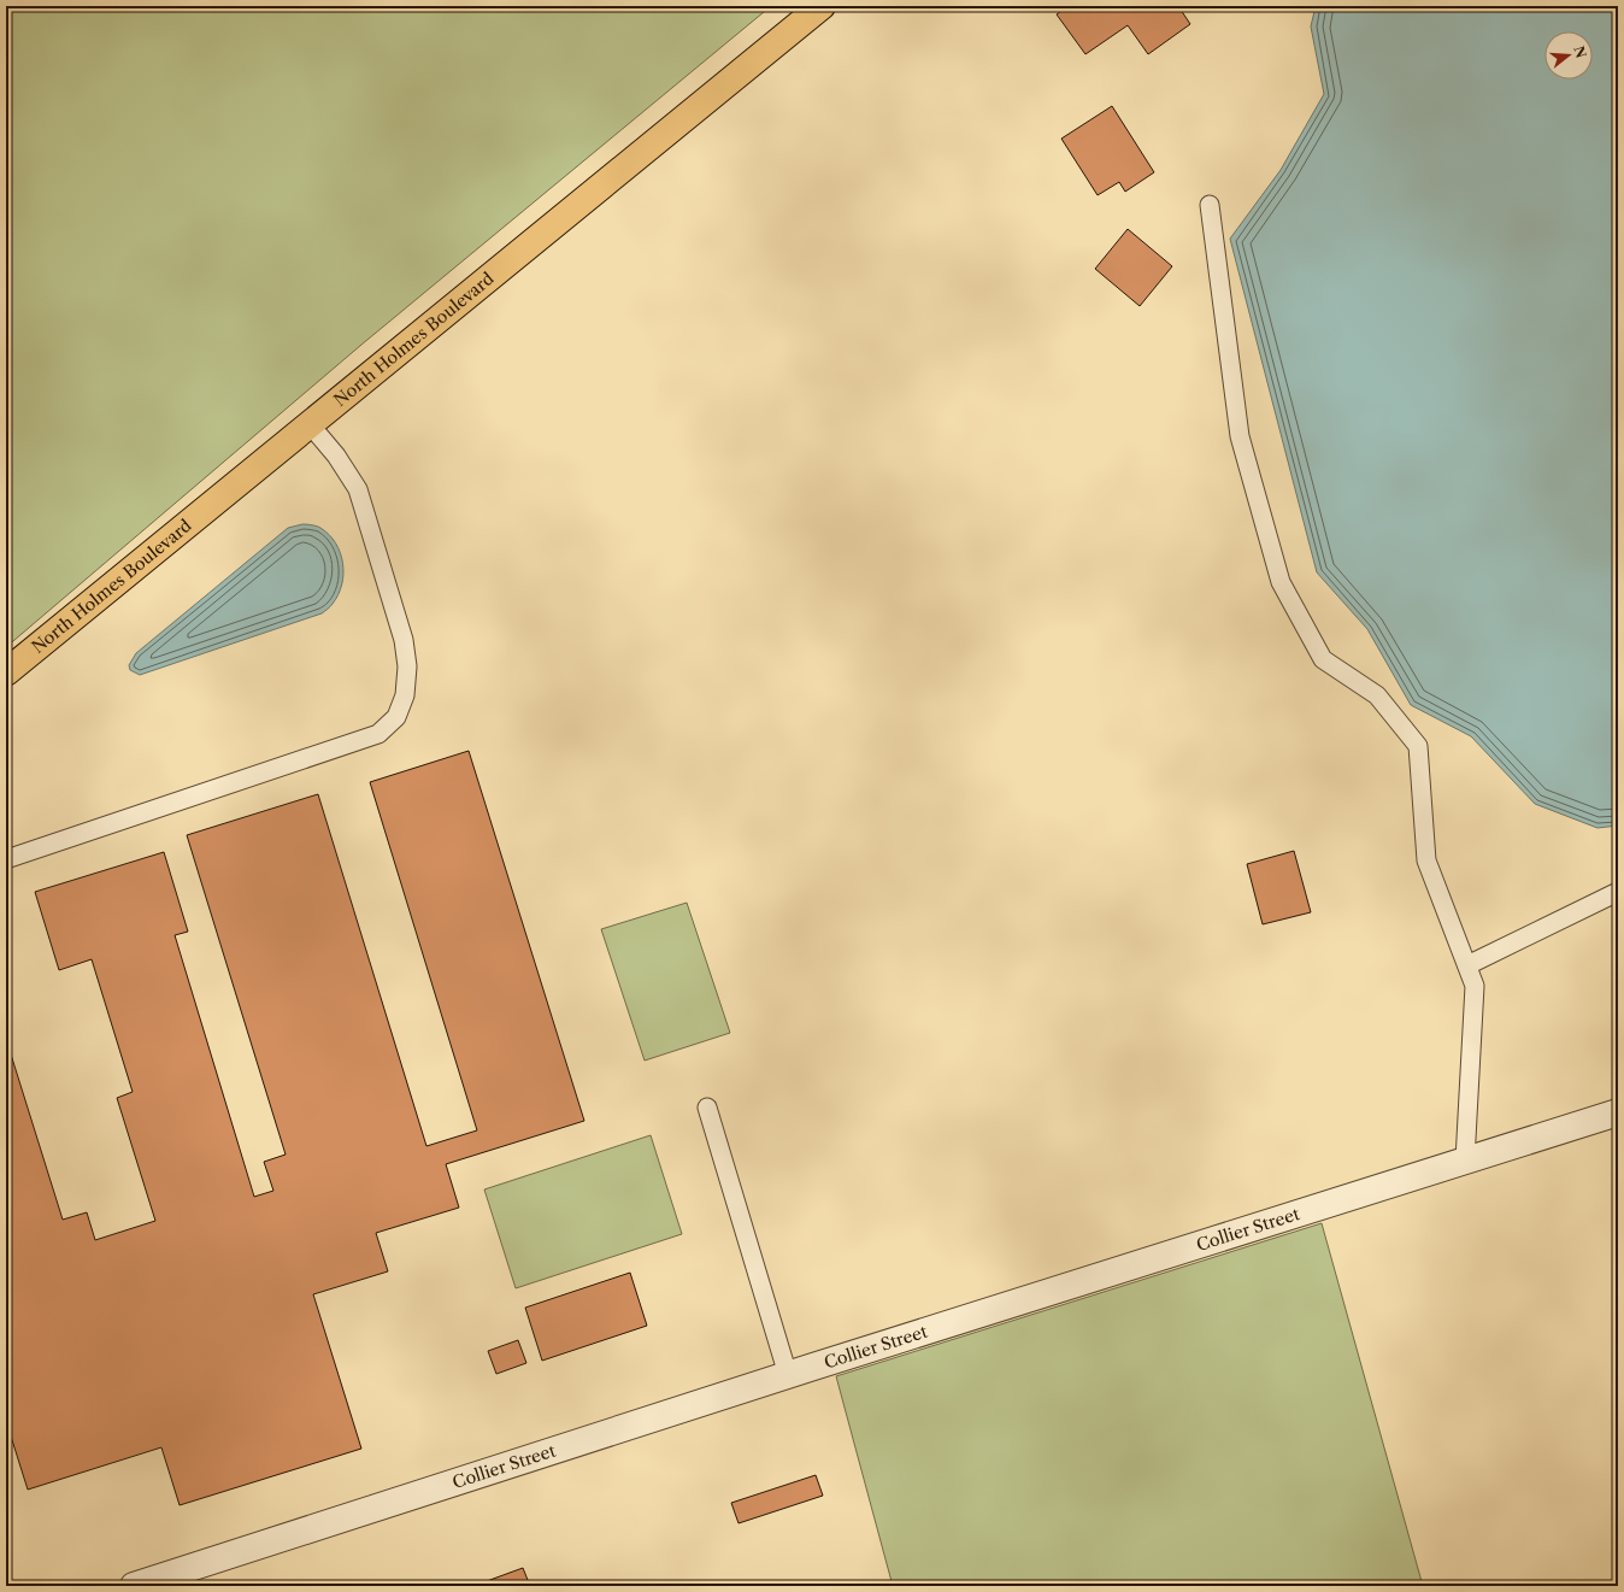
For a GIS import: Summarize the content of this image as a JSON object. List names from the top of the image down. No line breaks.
{"streets":{"main road":["North Holmes Boulevard"],"street":["Collier Street"]},"north":"right"}
